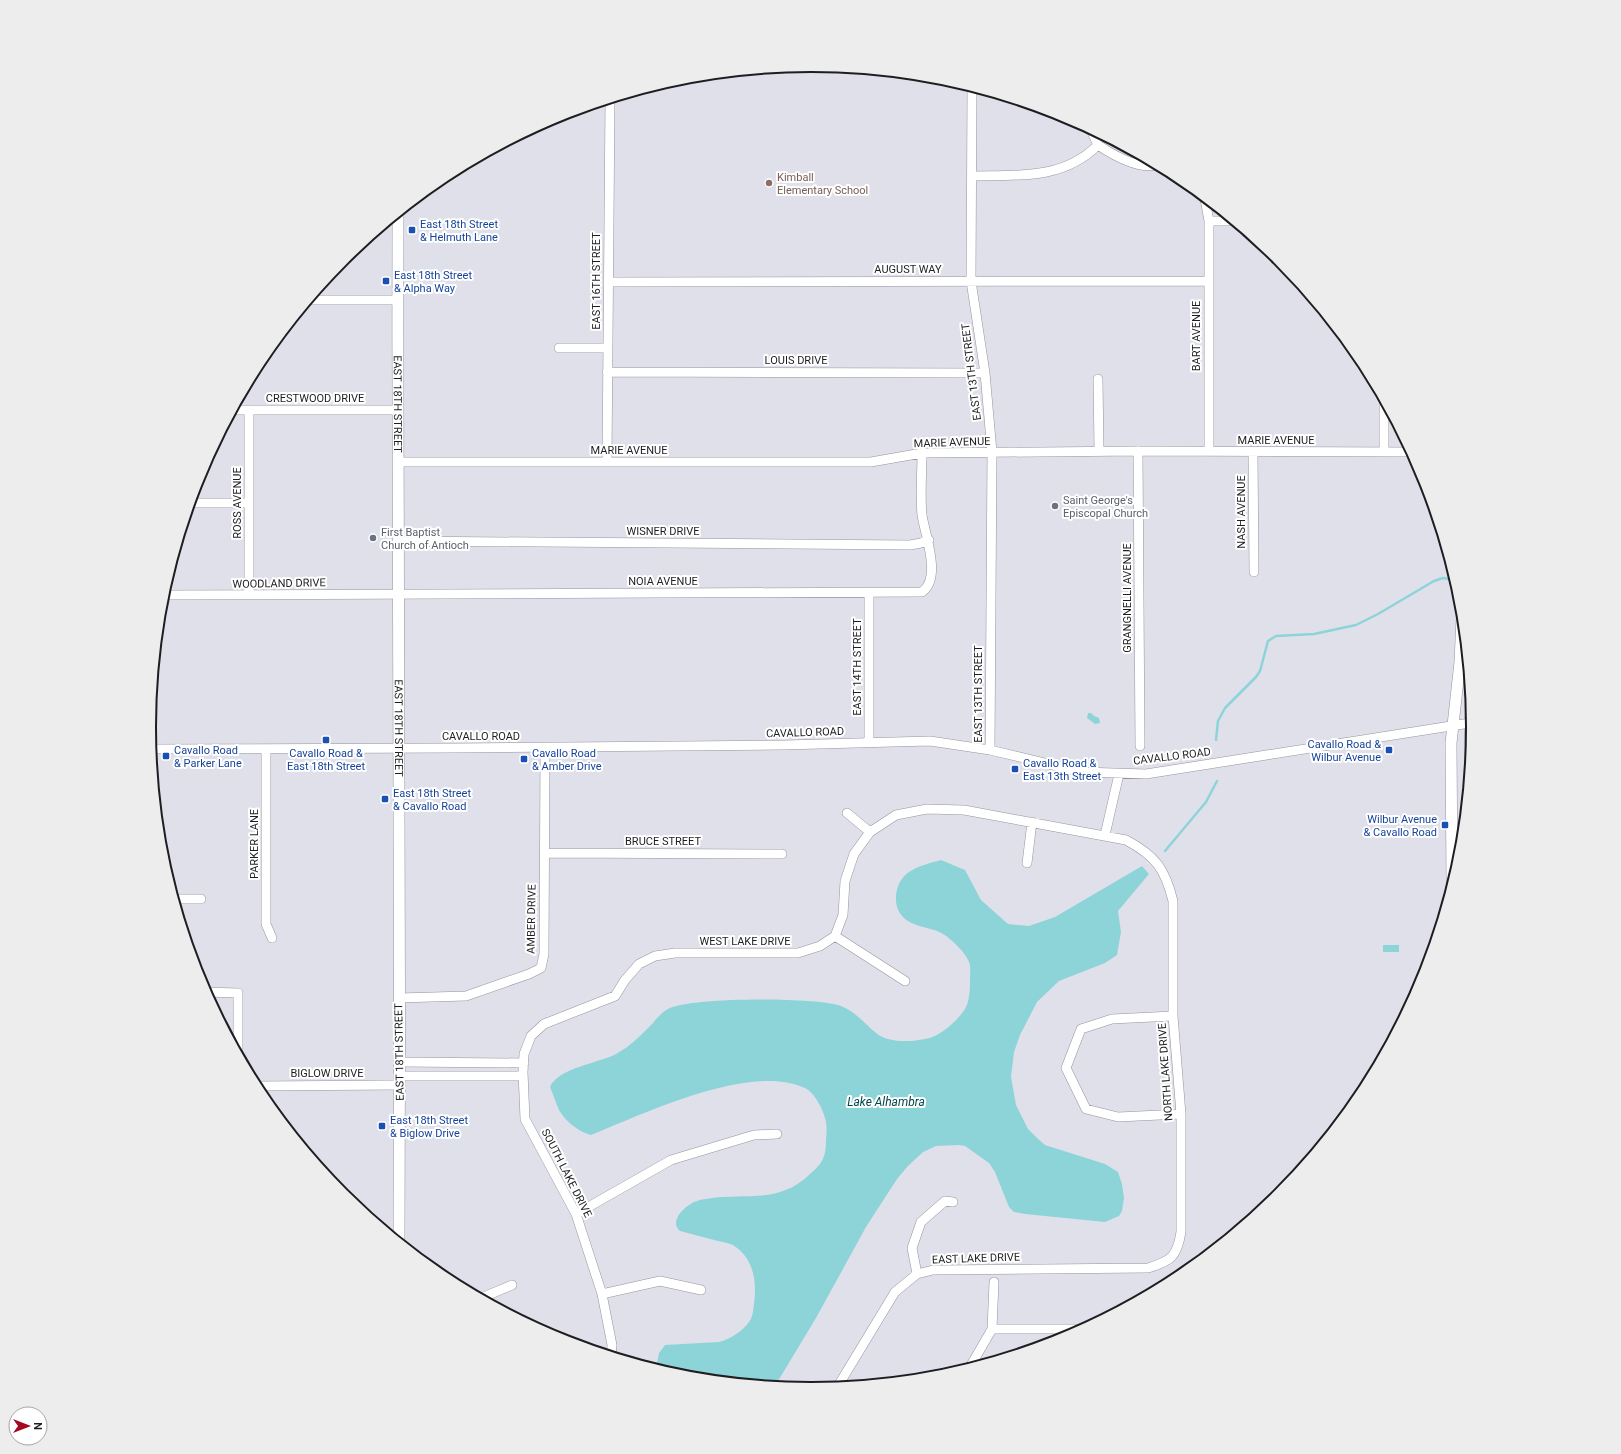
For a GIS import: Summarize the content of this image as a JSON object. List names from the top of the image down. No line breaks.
{"streets":{"main road":["EAST 18TH STREET"],"street":["AUGUST WAY","EAST 16TH STREET","BART AVENUE","LOUIS DRIVE","EAST 13TH STREET","CRESTWOOD DRIVE","MARIE AVENUE","ROSS AVENUE","NASH AVENUE","WISNER DRIVE","NOIA AVENUE","WOODLAND DRIVE","GRANGNELLI AVENUE","EAST 14TH STREET","CAVALLO ROAD","BRUCE STREET","PARKER LANE","AMBER DRIVE","WEST LAKE DRIVE","NORTH LAKE DRIVE","BIGLOW DRIVE","SOUTH LAKE DRIVE","EAST LAKE DRIVE"]},"crossings":[["AUGUST WAY","EAST 16TH STREET"],["AUGUST WAY","BART AVENUE"],["AUGUST WAY","EAST 13TH STREET"],["EAST 16TH STREET","LOUIS DRIVE"],["EAST 16TH STREET","MARIE AVENUE"],["BART AVENUE","MARIE AVENUE"],["LOUIS DRIVE","EAST 13TH STREET"],["EAST 13TH STREET","MARIE AVENUE"],["EAST 13TH STREET","CAVALLO ROAD"],["CRESTWOOD DRIVE","EAST 18TH STREET"],["CRESTWOOD DRIVE","ROSS AVENUE"],["EAST 18TH STREET","MARIE AVENUE"],["EAST 18TH STREET","WISNER DRIVE"],["EAST 18TH STREET","NOIA AVENUE"],["EAST 18TH STREET","WOODLAND DRIVE"],["EAST 18TH STREET","CAVALLO ROAD"],["EAST 18TH STREET","AMBER DRIVE"],["EAST 18TH STREET","BIGLOW DRIVE"],["MARIE AVENUE","NASH AVENUE"],["MARIE AVENUE","GRANGNELLI AVENUE"],["ROSS AVENUE","WOODLAND DRIVE"],["WISNER DRIVE","NOIA AVENUE"],["NOIA AVENUE","WOODLAND DRIVE"],["NOIA AVENUE","EAST 14TH STREET"],["EAST 14TH STREET","CAVALLO ROAD"],["CAVALLO ROAD","PARKER LANE"],["CAVALLO ROAD","AMBER DRIVE"],["BRUCE STREET","AMBER DRIVE"],["WEST LAKE DRIVE","BIGLOW DRIVE"],["WEST LAKE DRIVE","SOUTH LAKE DRIVE"],["NORTH LAKE DRIVE","EAST LAKE DRIVE"],["BIGLOW DRIVE","SOUTH LAKE DRIVE"]],"water":["Lake Alhambra"],"places":{"other":["Kimball Elementary School","Saint George's Episcopal Church","First Baptist Church of Antioch"],"transit":["East 18th Street & Helmuth Lane","East 18th Street & Alpha Way","Cavallo Road & East 18th Street","Cavallo Road & Wilbur Avenue","Cavallo Road & Parker Lane","Cavallo Road & Amber Drive","Cavallo Road & East 13th Street","East 18th Street & Cavallo Road","Wilbur Avenue & Cavallo Road","East 18th Street & Biglow Drive"]},"north":"right"}
